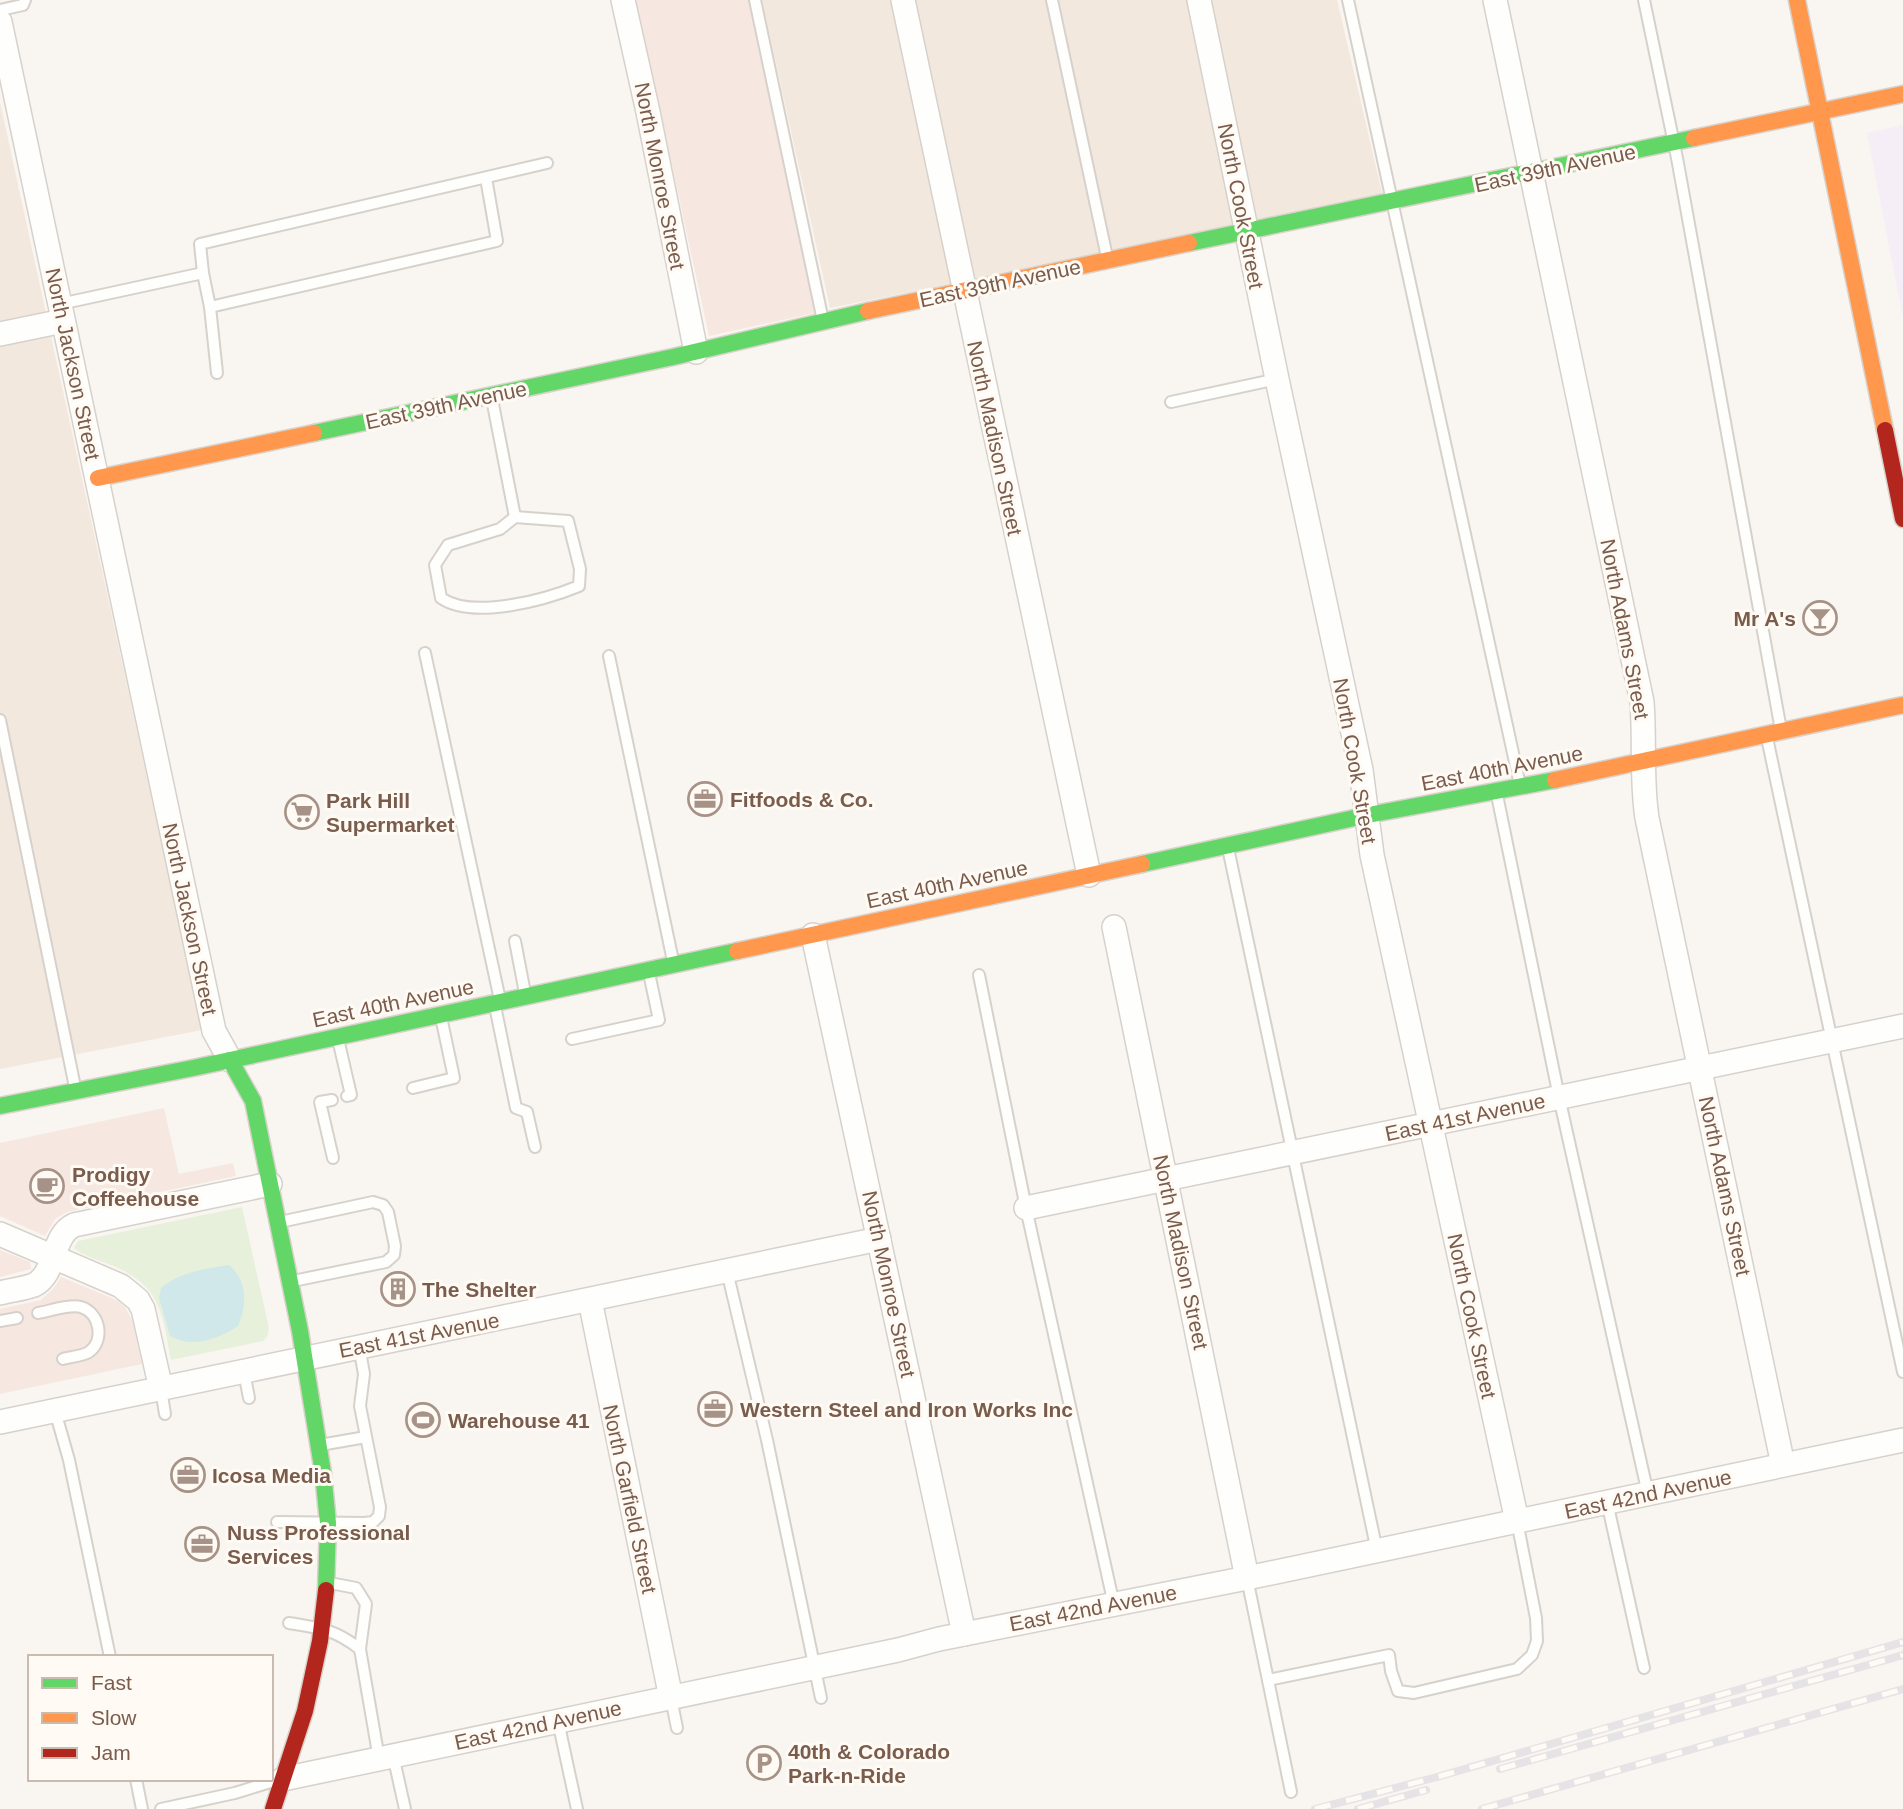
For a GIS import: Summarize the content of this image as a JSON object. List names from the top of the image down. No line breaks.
{"streets":{"street":["East 39th Avenue","North Monroe Street","North Cook Street","North Jackson Street","North Madison Street","North Adams Street","East 40th Avenue","East 41st Avenue","East 42nd Avenue","North Garfield Street"]},"crossings":[["East 39th Avenue","North Monroe Street"],["East 39th Avenue","North Cook Street"],["East 39th Avenue","North Jackson Street"],["East 39th Avenue","North Madison Street"],["East 39th Avenue","North Adams Street"],["North Monroe Street","East 40th Avenue"],["North Monroe Street","East 41st Avenue"],["North Monroe Street","East 42nd Avenue"],["North Cook Street","East 40th Avenue"],["North Cook Street","East 41st Avenue"],["North Cook Street","East 42nd Avenue"],["North Jackson Street","East 40th Avenue"],["North Jackson Street","East 41st Avenue"],["North Jackson Street","East 42nd Avenue"],["North Madison Street","East 40th Avenue"],["North Madison Street","East 41st Avenue"],["North Madison Street","East 42nd Avenue"],["North Adams Street","East 40th Avenue"],["North Adams Street","East 41st Avenue"],["North Adams Street","East 42nd Avenue"],["East 41st Avenue","North Garfield Street"],["East 42nd Avenue","North Garfield Street"]],"places":{"bar":["Mr A's"],"office":["Fitfoods & Co.","Western Steel and Iron Works Inc","Icosa Media","Nuss Professional Services"],"supermarket":["Park Hill Supermarket"],"cafe":["Prodigy Coffeehouse"],"building":["The Shelter"],"sports":["Warehouse 41"],"parking":["40th & Colorado Park-n-Ride"]},"legend":["Fast","Slow","Jam"]}
